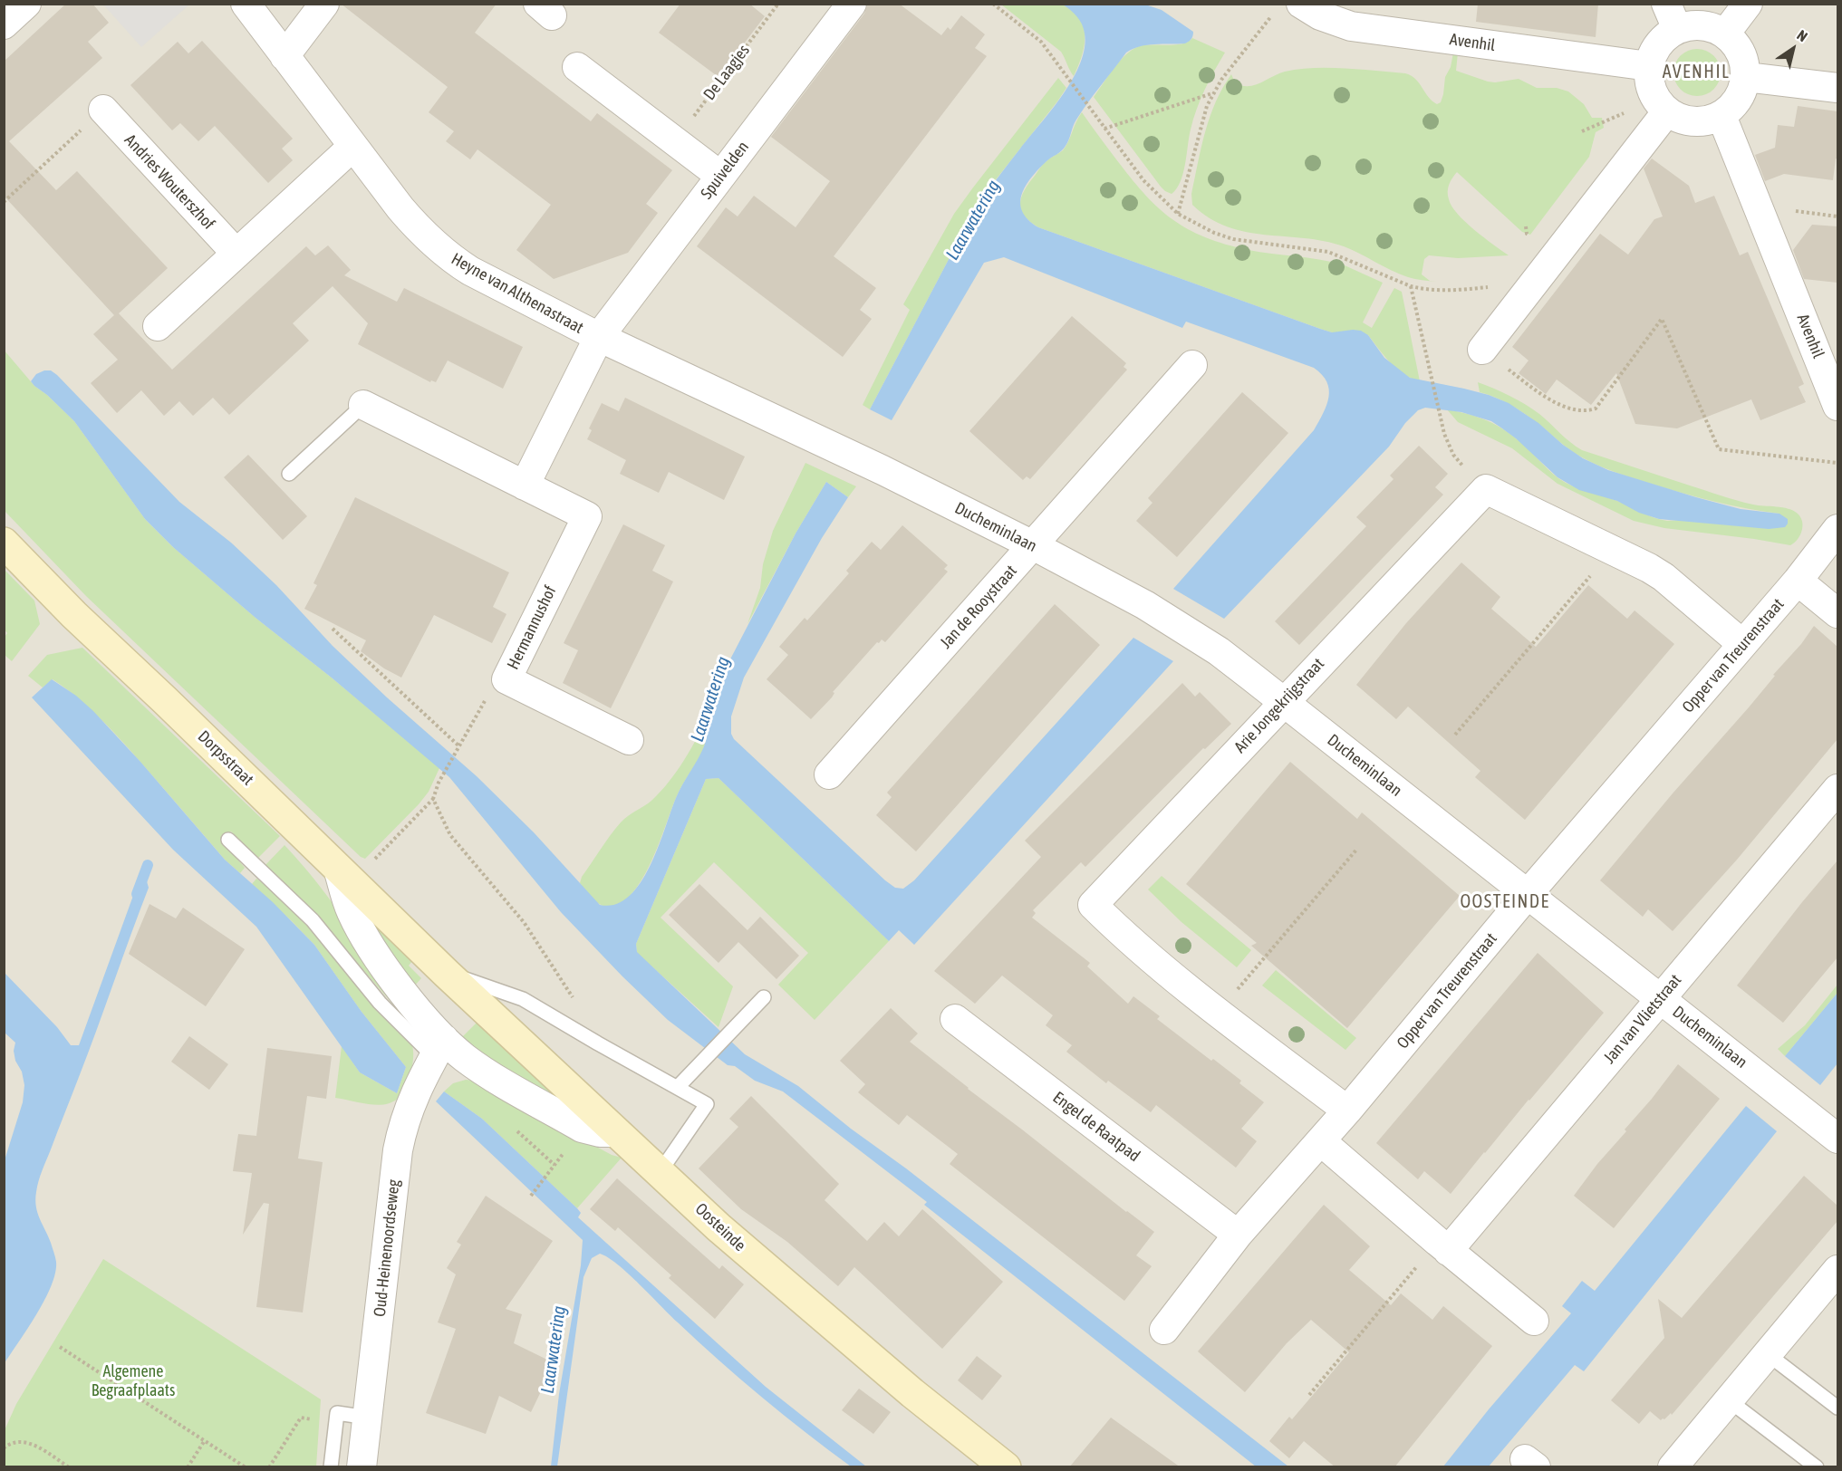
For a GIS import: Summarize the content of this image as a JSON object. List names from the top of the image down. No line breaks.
{"streets":{"street":["Avenhil","Spuivelden","Andries Wouterszhof","Heyne van Althenastraat","Ducheminlaan","Jan de Rooystraat","Hermannushof","Opper van Treurenstraat","Arie Jongekrijgstraat","Dorpsstraat","Jan van Vlietstraat","Engel de Raatpad","Oosteinde","Oud-Heinenoordseweg"],"path":["De Laagjes"]},"crossings":[["Spuivelden","Heyne van Althenastraat"],["Heyne van Althenastraat","Ducheminlaan"],["Ducheminlaan","Jan de Rooystraat"],["Ducheminlaan","Opper van Treurenstraat"],["Ducheminlaan","Arie Jongekrijgstraat"],["Ducheminlaan","Jan van Vlietstraat"],["Opper van Treurenstraat","Arie Jongekrijgstraat"],["Opper van Treurenstraat","Engel de Raatpad"],["Dorpsstraat","Oosteinde"]],"districts":["AVENHIL","OOSTEINDE"],"water":["Laarwatering"],"parks":["Algemene Begraafplaats"],"north":"top right"}
